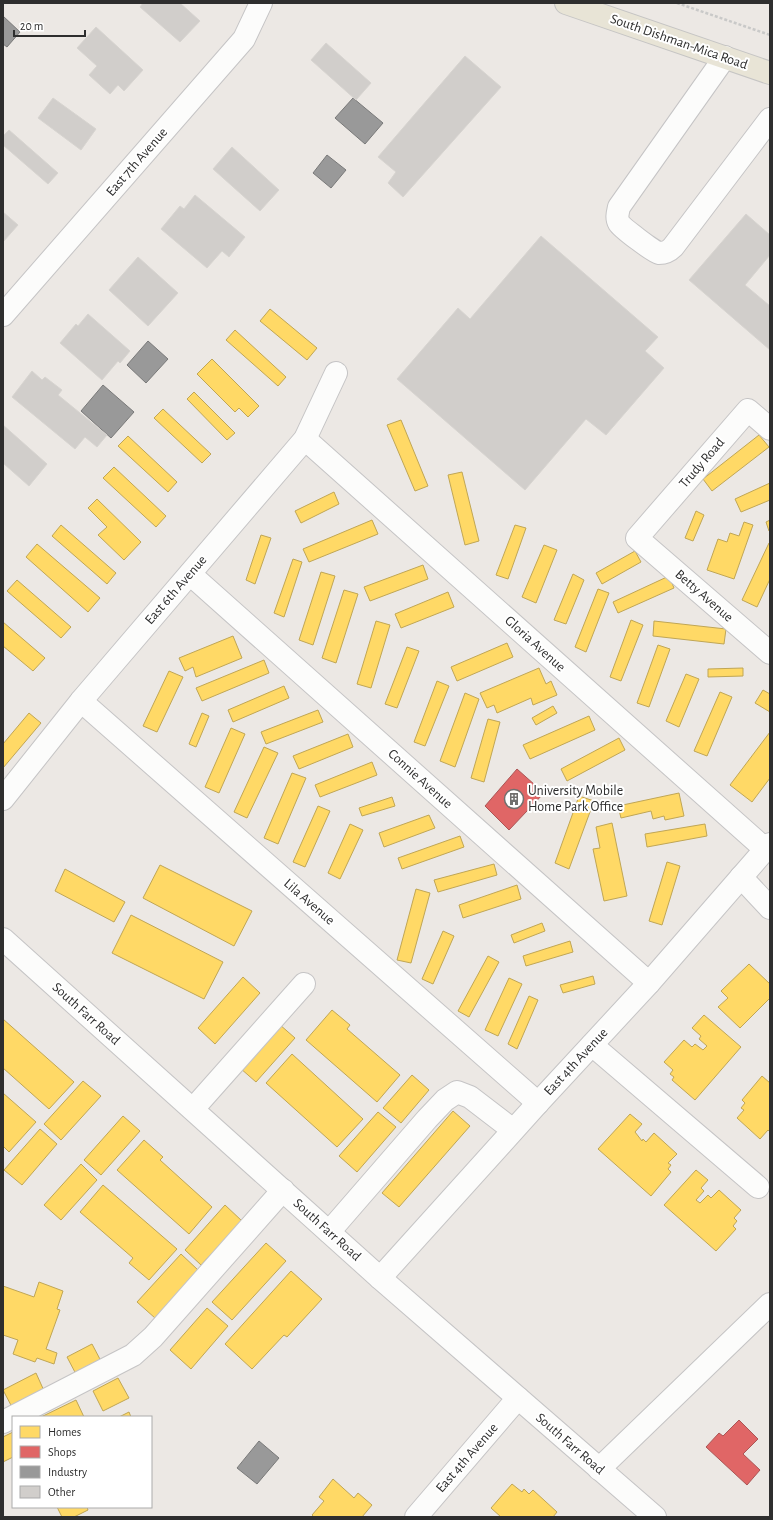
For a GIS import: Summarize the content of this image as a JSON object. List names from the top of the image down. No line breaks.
{"streets":{"main road":["South Dishman-Mica Road"],"street":["East 7th Avenue","Trudy Road","East 6th Avenue","Betty Avenue","Gloria Avenue","Connie Avenue","Lila Avenue","South Farr Road","East 4th Avenue"]},"crossings":[["Trudy Road","Betty Avenue"],["East 6th Avenue","Gloria Avenue"],["East 6th Avenue","Connie Avenue"],["East 6th Avenue","Lila Avenue"],["Gloria Avenue","East 4th Avenue"],["Connie Avenue","East 4th Avenue"],["Lila Avenue","East 4th Avenue"],["South Farr Road","East 4th Avenue"]],"places":{"building":["University Mobile Home Park Office"]},"legend":["Homes","Shops","Industry","Other"],"scale_bar":"20 m"}
